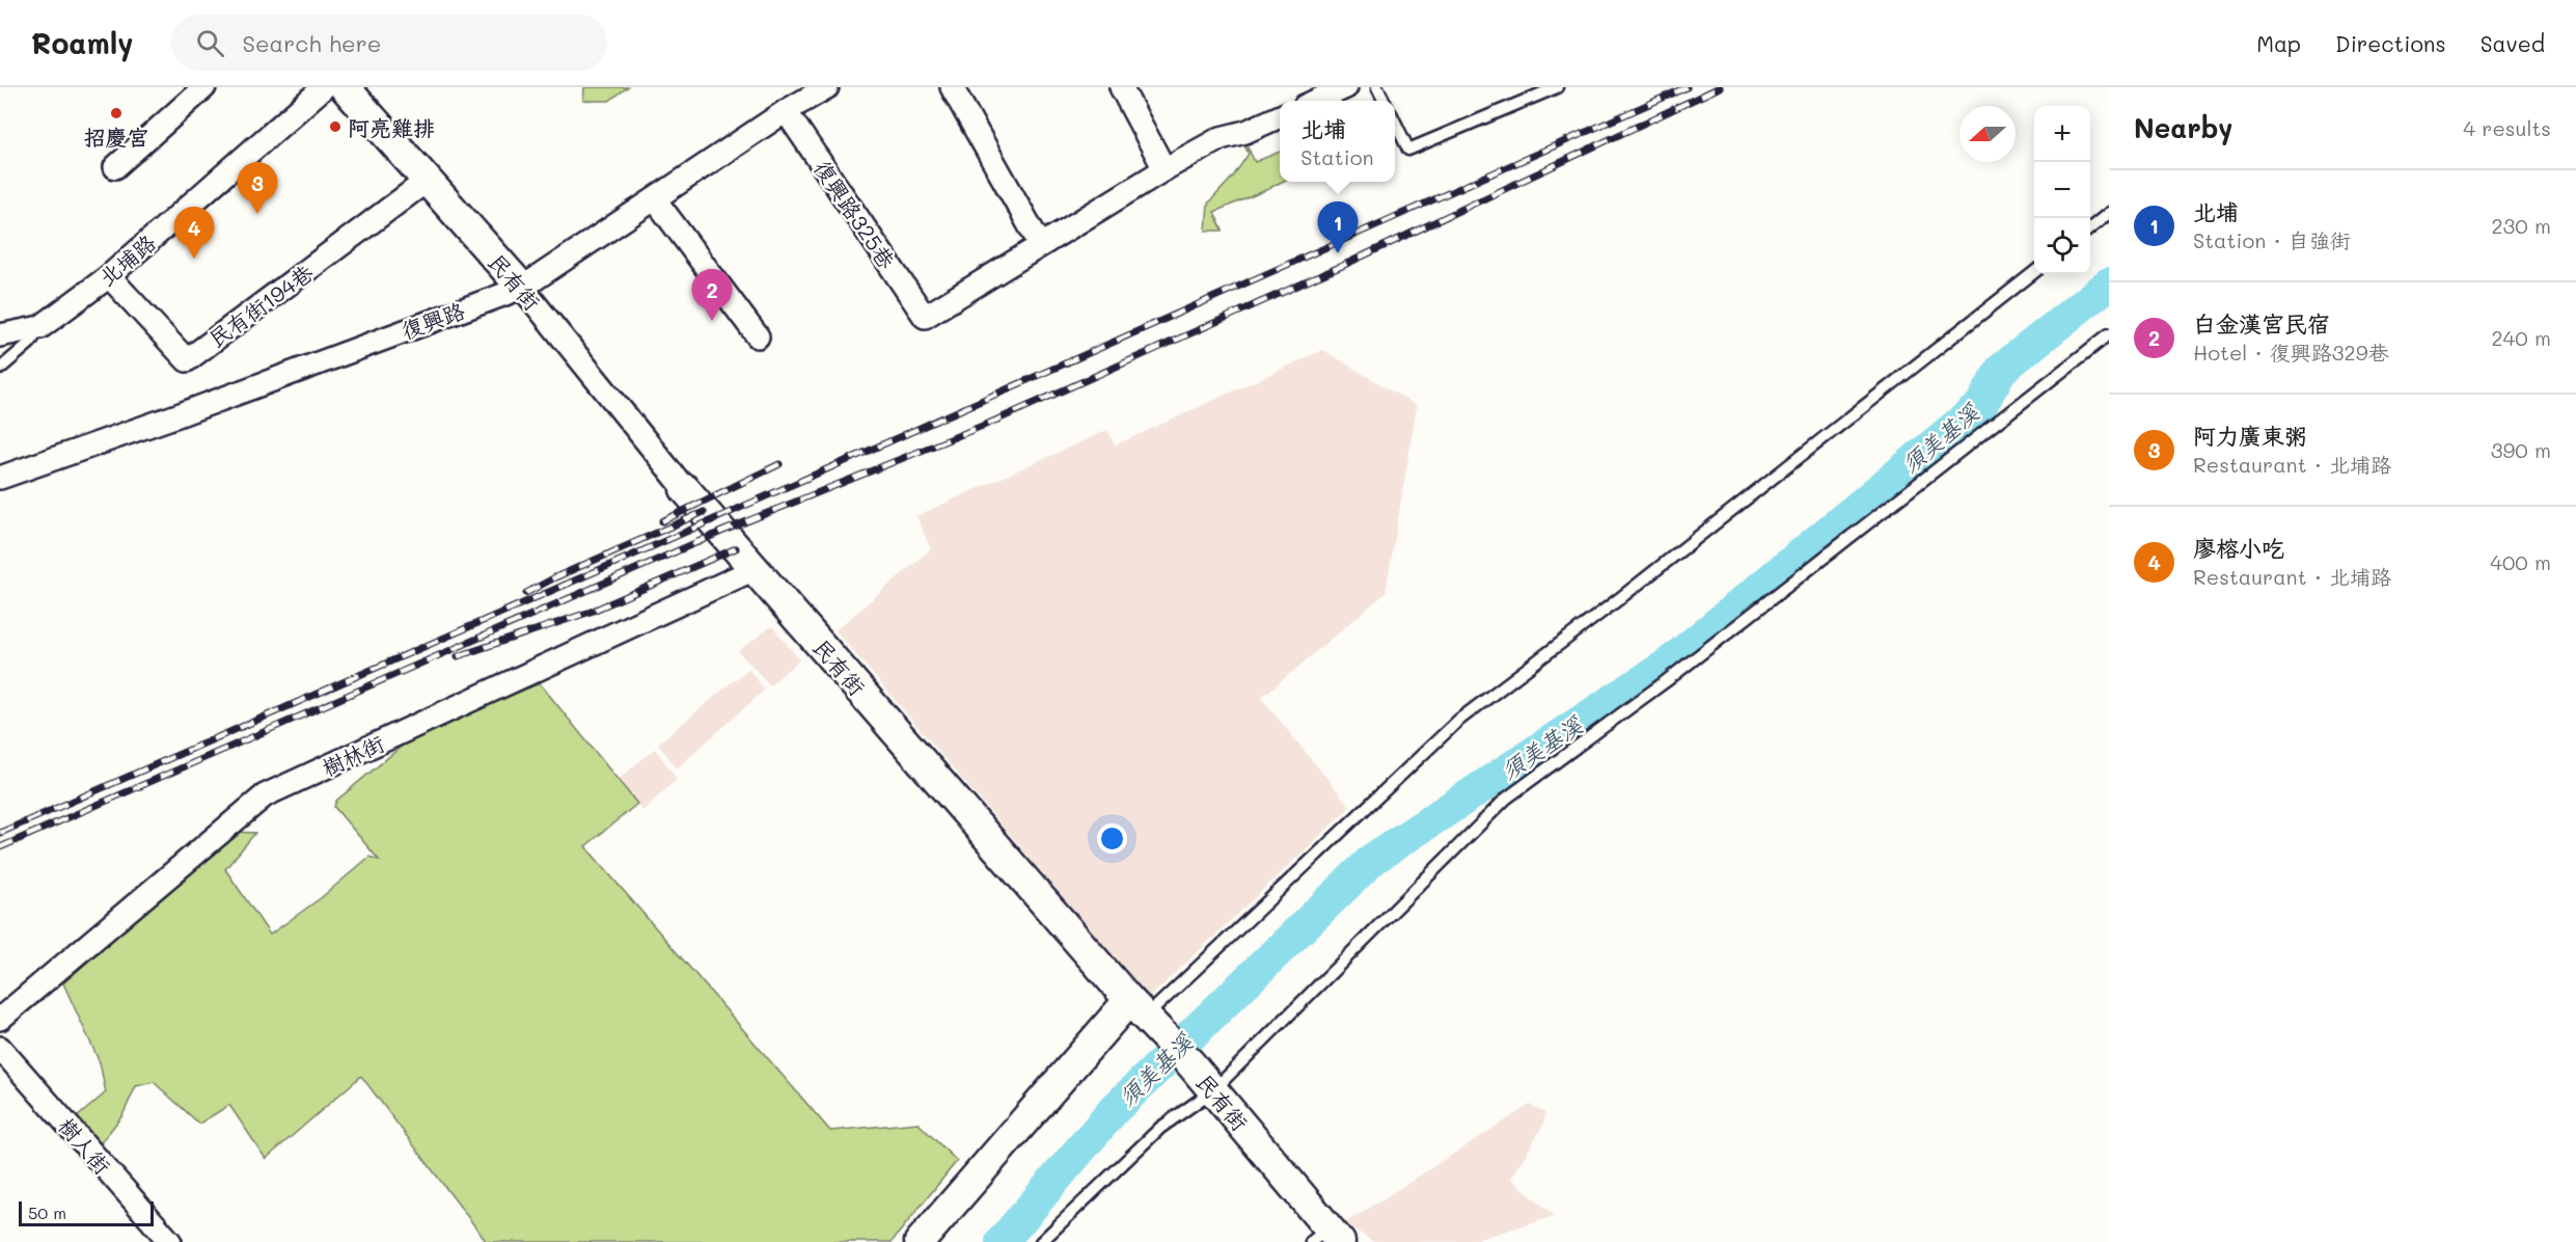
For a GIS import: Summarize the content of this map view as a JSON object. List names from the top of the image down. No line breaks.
{"streets":{"street":["復興路325巷","北埔路","民有街","民有街194巷","復興路","樹林街","樹人街"]},"crossings":[["復興路325巷","復興路"],["北埔路","民有街194巷"],["民有街","民有街194巷"],["民有街","復興路"],["民有街","樹林街"]],"water":["須美基溪"],"places":["招慶宮","阿亮雞排"],"scale_bar":"50 m","north":"left","page":{"header":"Roamly","search":"Search here","nav":["Map","Directions","Saved"],"heading":["Nearby","4 results"],"popup":["北埔","Station"],"map_buttons":["+","−"],"pins":["3","1","4","2"],"list":[{"mark":"1","name":"北埔","note":"Station · 自強街","value":"230 m"},{"mark":"2","name":"白金漢宮民宿","note":"Hotel · 復興路329巷","value":"240 m"},{"mark":"3","name":"阿力廣東粥","note":"Restaurant · 北埔路","value":"390 m"},{"mark":"4","name":"廖榕小吃","note":"Restaurant · 北埔路","value":"400 m"}],"scale":"50 m"}}
